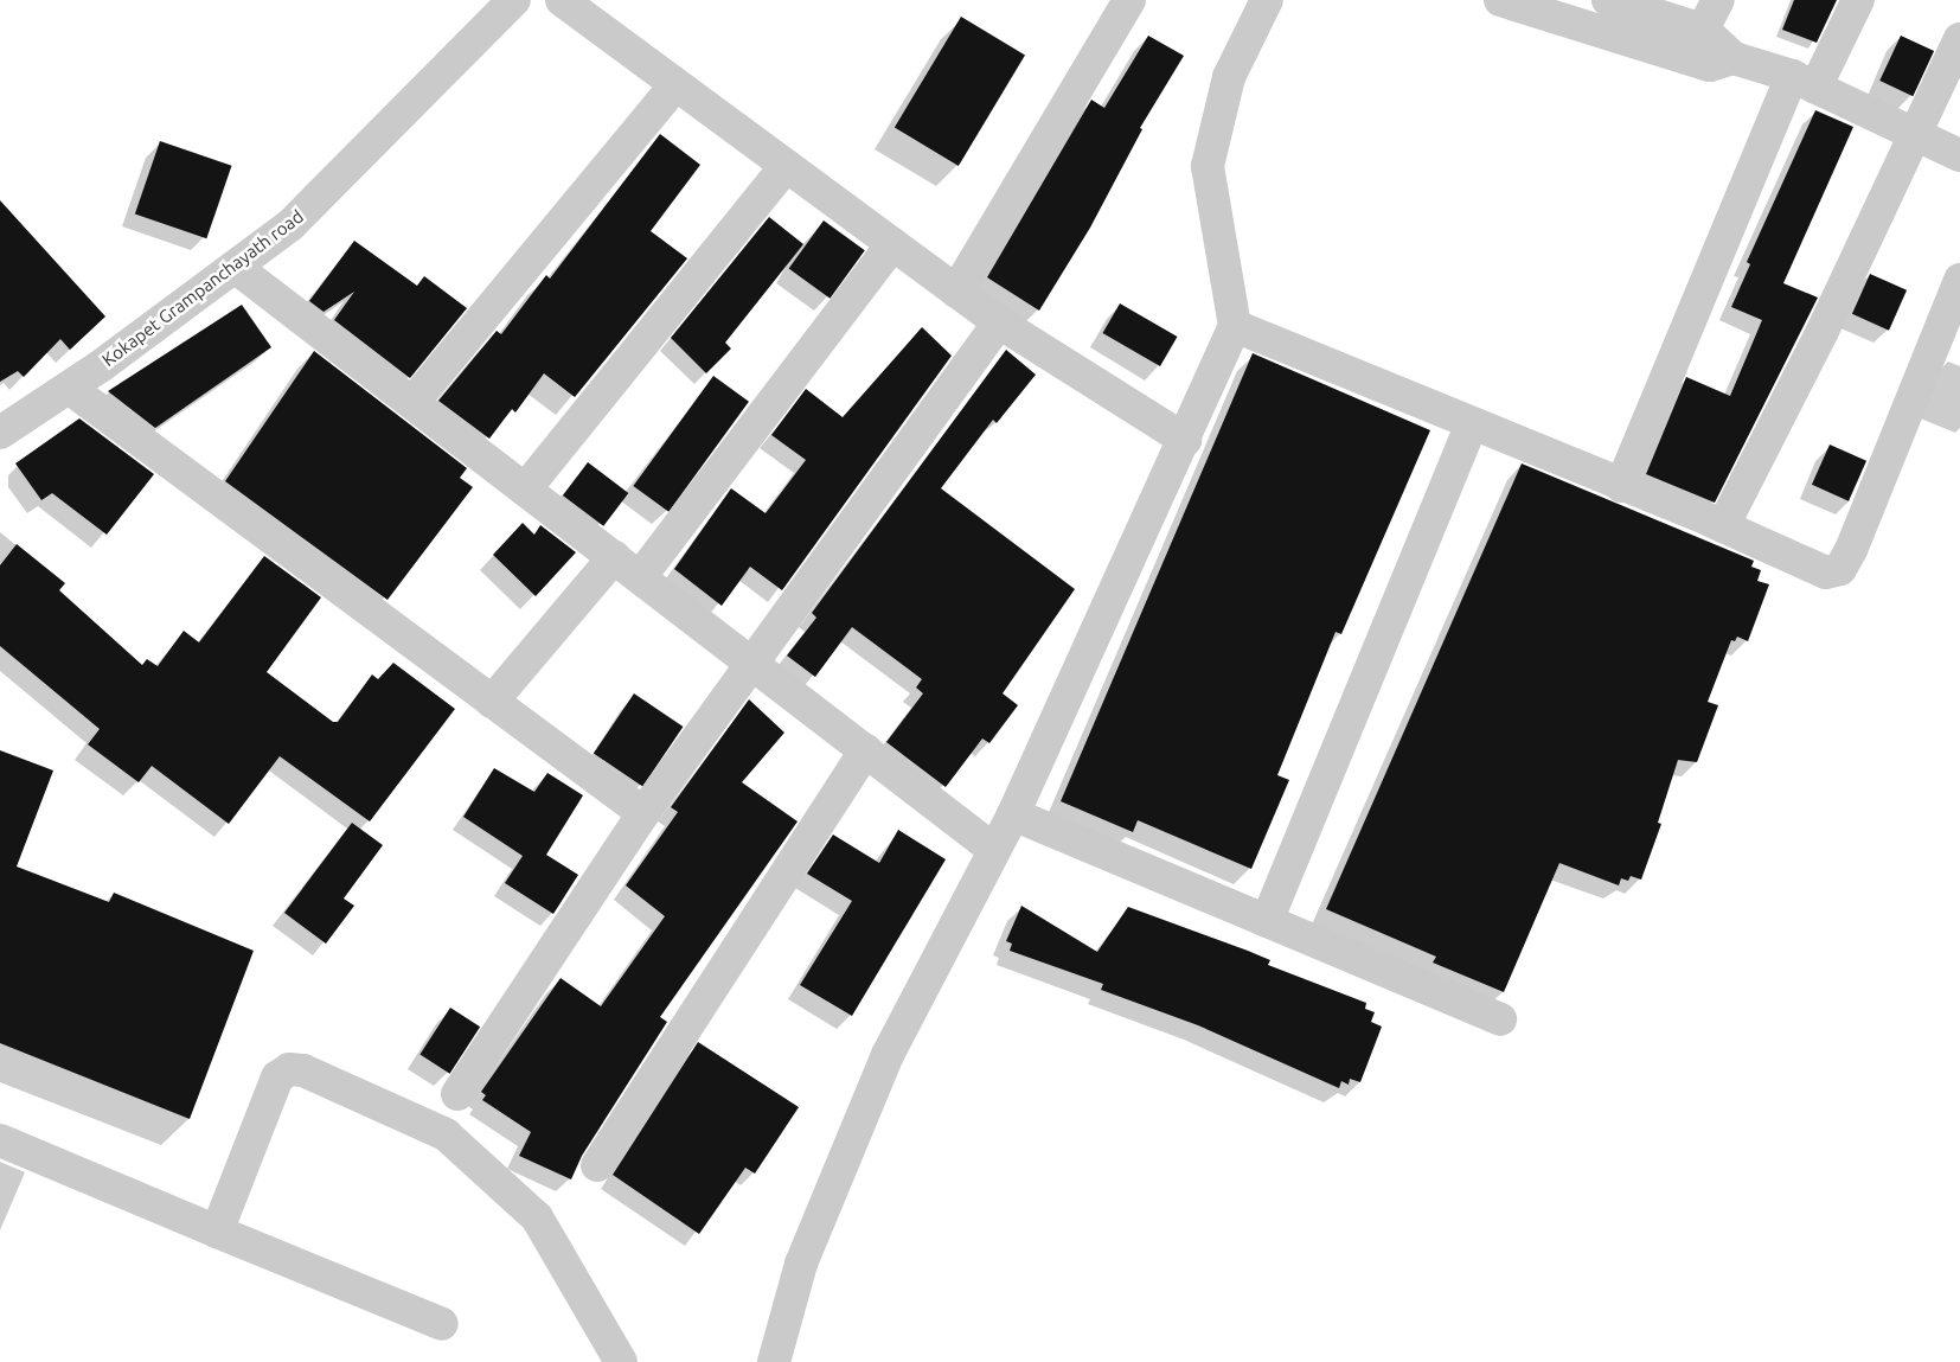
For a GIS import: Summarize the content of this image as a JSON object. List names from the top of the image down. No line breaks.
{"streets":{"street":["Kokapet Grampanchayath road"]}}
